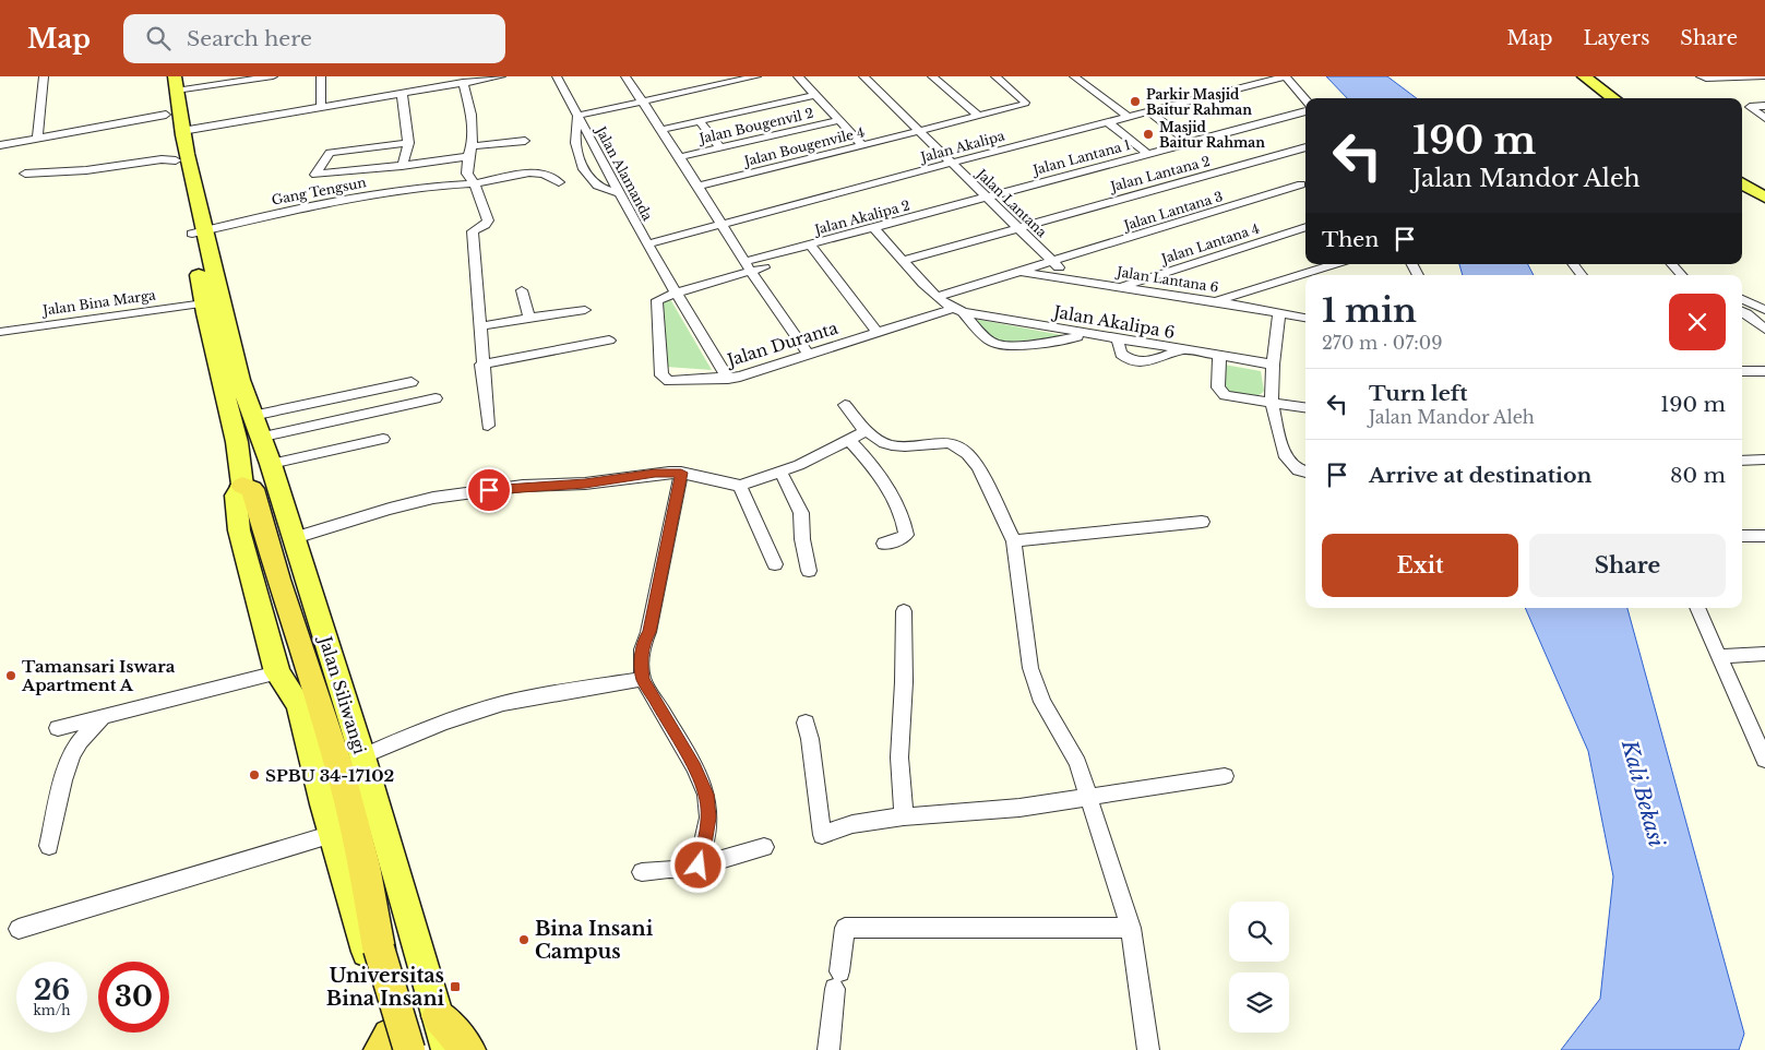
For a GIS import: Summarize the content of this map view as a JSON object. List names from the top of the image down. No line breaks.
{"streets":{"main road":["Jalan Siliwangi"],"street":["Jalan Bougenvil 2","Jalan Bougenvile 4","Jalan Akalipa","Jalan Lantana 1","Jalan Alamanda","Jalan Lantana 2","Gang Tengsun","Jalan Lantana","Jalan Lantana 3","Jalan Akalipa 2","Jalan Lantana 4","Jalan Lantana 6","Jalan Bina Marga","Jalan Akalipa 6","Jalan Duranta"]},"crossings":[["Jalan Bougenvile 4","Jalan Lantana"],["Jalan Akalipa","Jalan Alamanda"],["Jalan Akalipa","Jalan Lantana"],["Jalan Lantana 1","Jalan Lantana"],["Jalan Lantana 1","Jalan Akalipa 2"],["Jalan Lantana 2","Jalan Lantana"],["Jalan Lantana","Jalan Lantana 3"],["Jalan Lantana","Jalan Akalipa 2"],["Jalan Lantana","Jalan Lantana 6"],["Jalan Lantana 3","Jalan Lantana 6"],["Jalan Lantana 3","Jalan Akalipa 6"],["Jalan Lantana 3","Jalan Duranta"],["Jalan Lantana 4","Jalan Lantana 6"],["Jalan Bina Marga","Jalan Siliwangi"],["Jalan Akalipa 6","Jalan Duranta"]],"water":["Kali Bekasi"],"places":{"other":["Parkir Masjid Baitur Rahman","Masjid Baitur Rahman","Tamansari Iswara Apartment A","SPBU 34-17102","Bina Insani Campus"],"transit":["Universitas Bina Insani"]},"page":{"header":"Map","search":"Search here","nav":["Map","Layers","Share"],"turn":["190 m","Jalan Mandor Aleh"],"then":"Then","heading":["1 min","270 m · 07:09"],"list":[{"name":"Turn left","note":"Jalan Mandor Aleh","value":"190 m"},{"name":"Arrive at destination","value":"80 m"}],"buttons":["Exit","Share"],"speed":"26 km/h","limit":"30"}}
